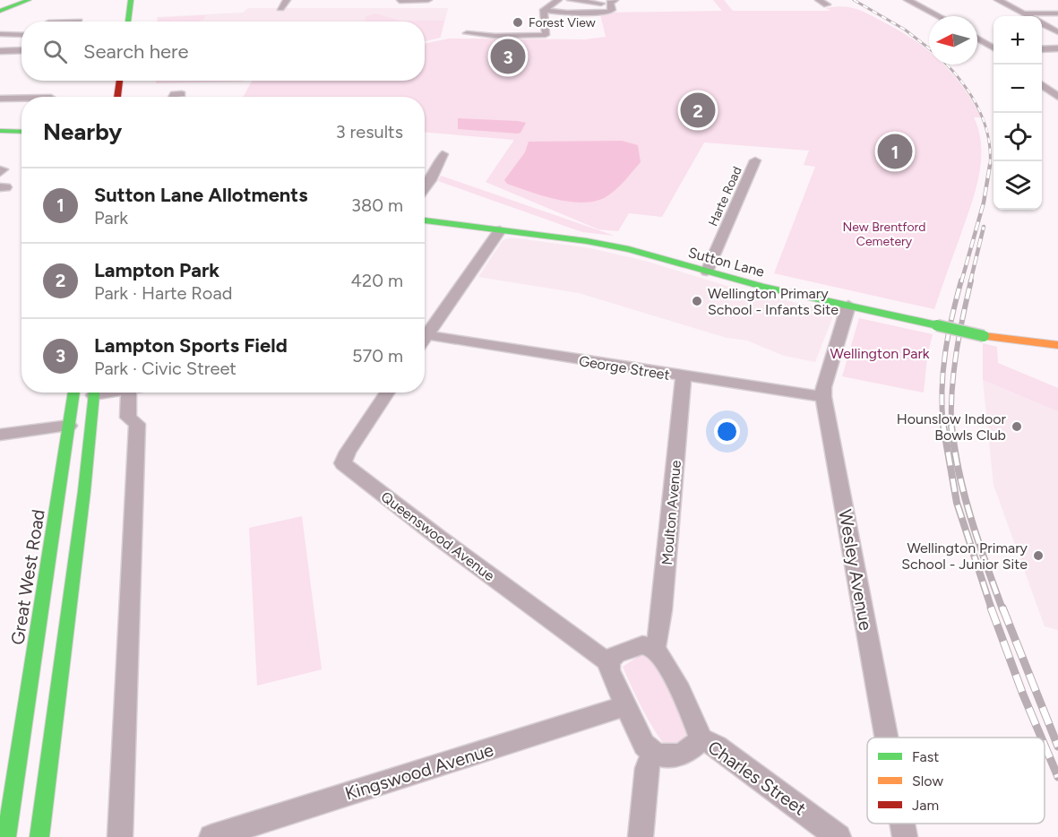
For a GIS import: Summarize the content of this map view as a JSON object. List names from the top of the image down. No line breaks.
{"streets":{"main road":["Sutton Lane","Great West Road"],"street":["Harte Road","George Street","Moulton Avenue","Queenswood Avenue","Wesley Avenue","Kingswood Avenue","Charles Street"]},"crossings":[["Harte Road","Sutton Lane"],["Sutton Lane","Wesley Avenue"],["George Street","Moulton Avenue"],["George Street","Wesley Avenue"]],"parks":["New Brentford Cemetery","Wellington Park"],"places":["Forest View","Wellington Primary School - Infants Site","Hounslow Indoor Bowls Club","Wellington Primary School - Junior Site"],"legend":["Fast","Slow","Jam"],"north":"left","page":{"map_buttons":["+","−"],"search":"Search here","pins":["3","2","1"],"heading":["Nearby","3 results"],"list":[{"mark":"1","name":"Sutton Lane Allotments","note":"Park","value":"380 m"},{"mark":"2","name":"Lampton Park","note":"Park · Harte Road","value":"420 m"},{"mark":"3","name":"Lampton Sports Field","note":"Park · Civic Street","value":"570 m"}]}}
